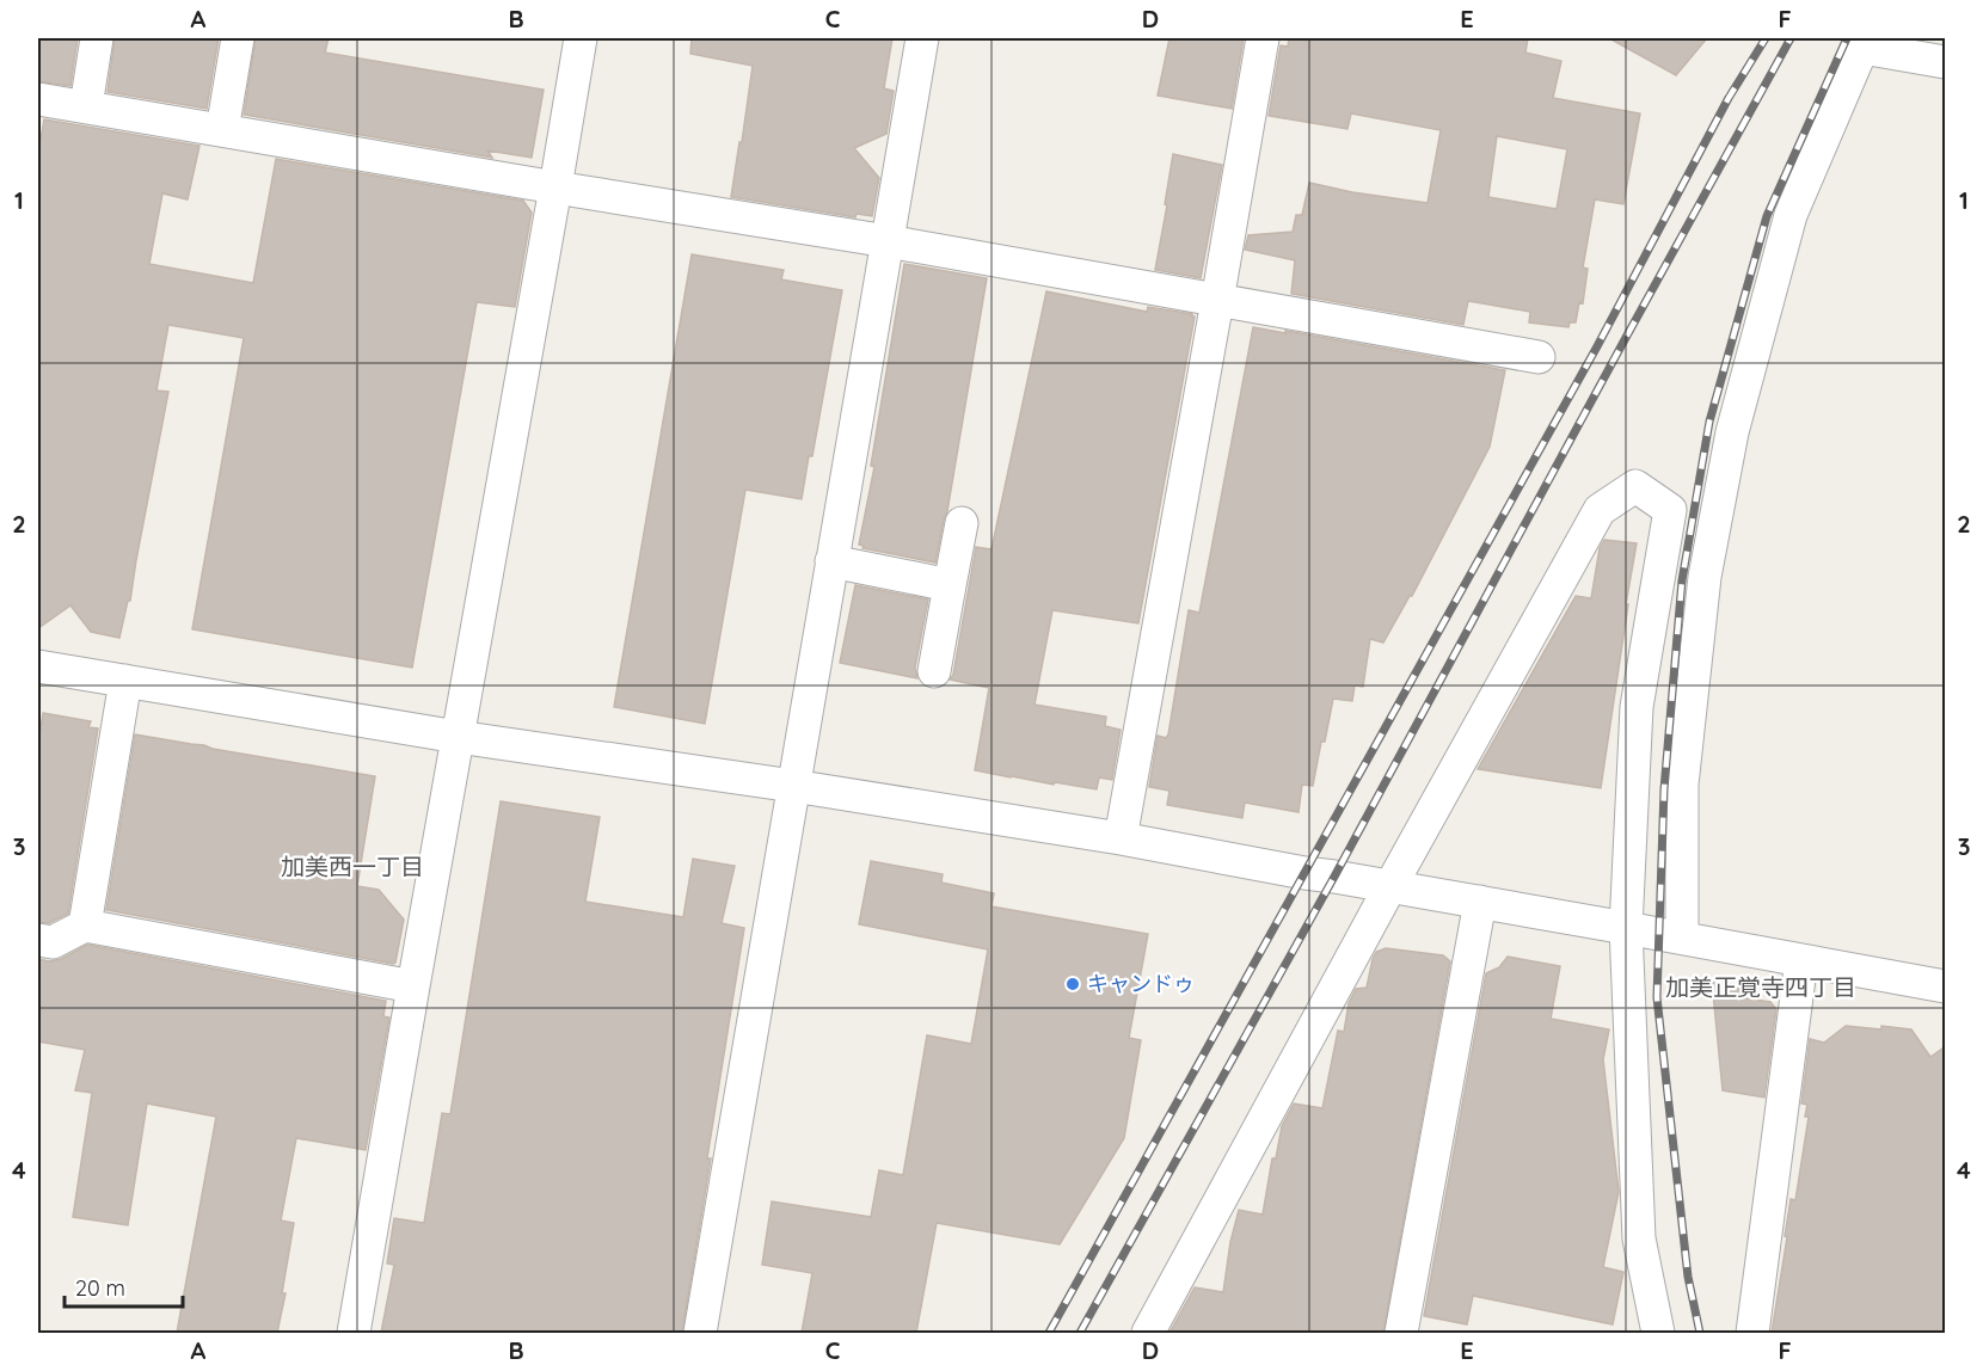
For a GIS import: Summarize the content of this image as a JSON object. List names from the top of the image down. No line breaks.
{"districts":["加美西一丁目","加美正覚寺四丁目"],"places":["キャンドゥ"],"scale_bar":"20 m","grid":{"columns":["A","B","C","D","E","F"],"rows":["1","2","3","4"]}}
